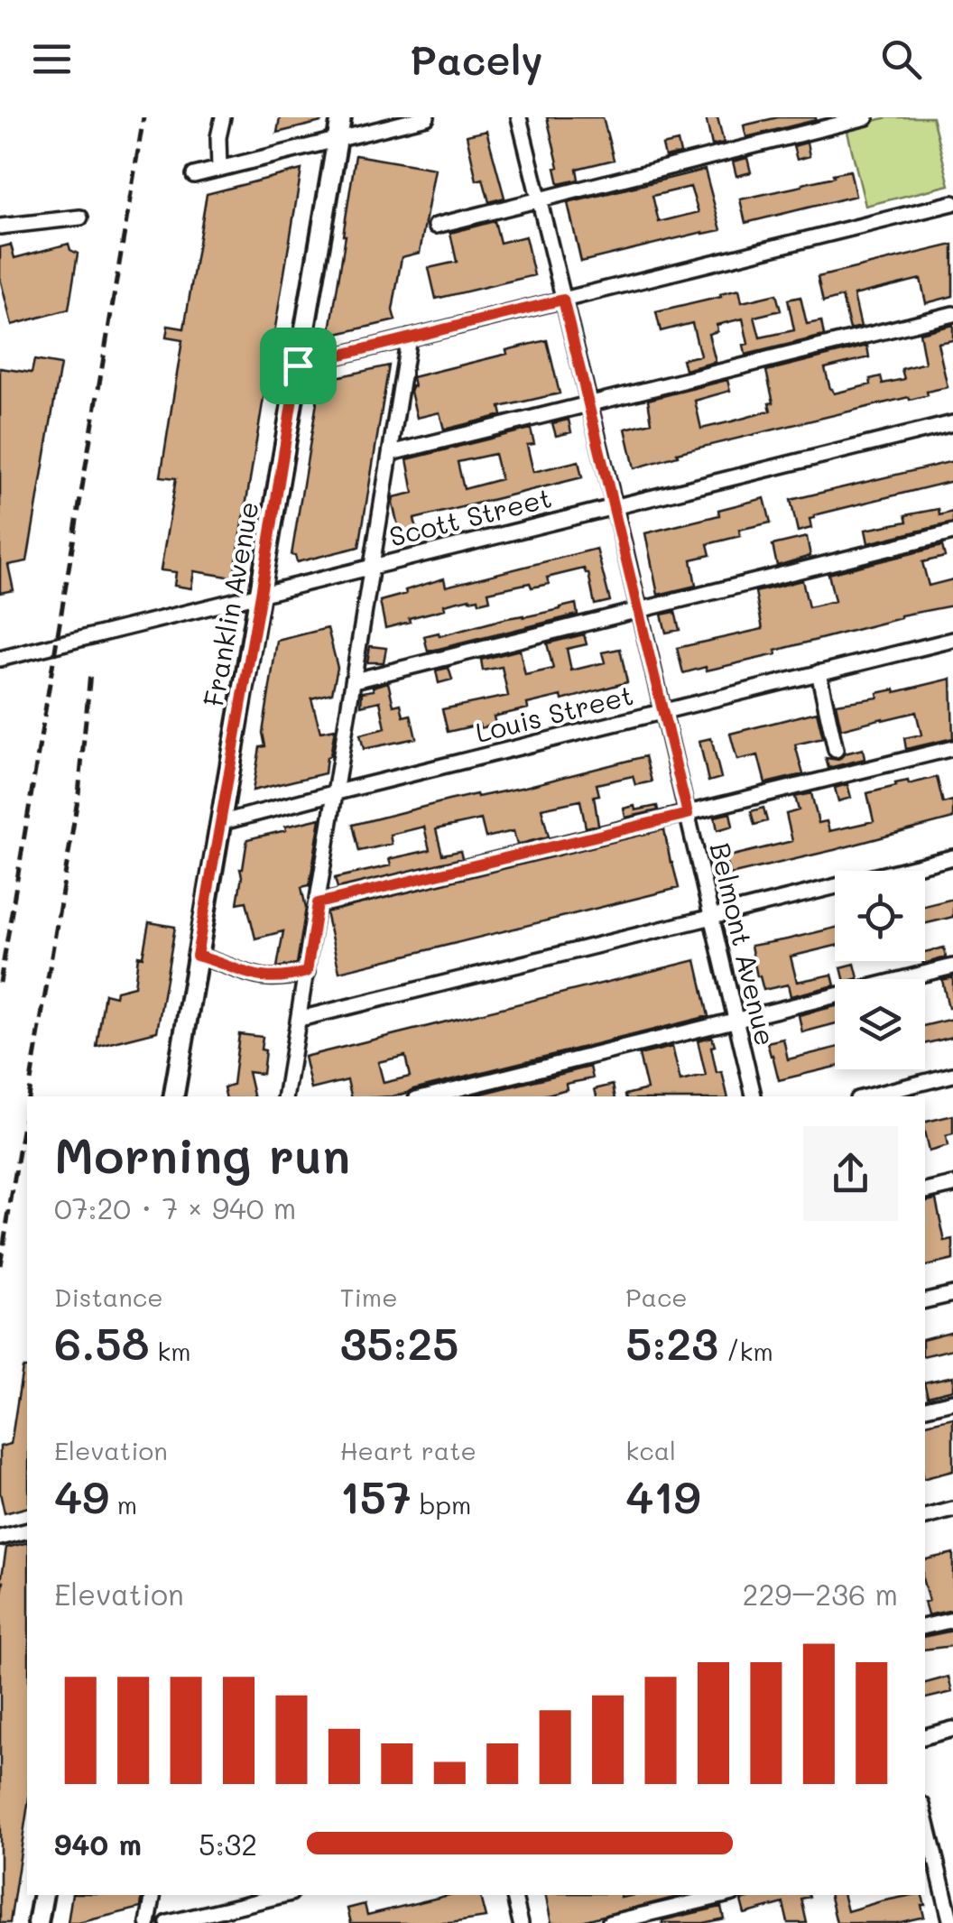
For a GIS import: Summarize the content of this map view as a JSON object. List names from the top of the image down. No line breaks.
{"streets":{"main road":["Franklin Avenue"],"street":["Scott Street","Louis Street","Belmont Avenue"]},"crossings":[["Scott Street","Franklin Avenue"],["Scott Street","Belmont Avenue"],["Franklin Avenue","Louis Street"],["Louis Street","Belmont Avenue"]],"page":{"header":"Pacely","heading":["Morning run","07:20 · 7 × 940 m"],"stats":[["Distance","6.58 km"],["Time","35:25"],["Pace","5:23 /km"],["Elevation","49 m"],["Heart rate","157 bpm"],["kcal","419"]],"chart":["Elevation","229–236 m"],"list":[{"name":"940 m","note":"5:32"}]}}
